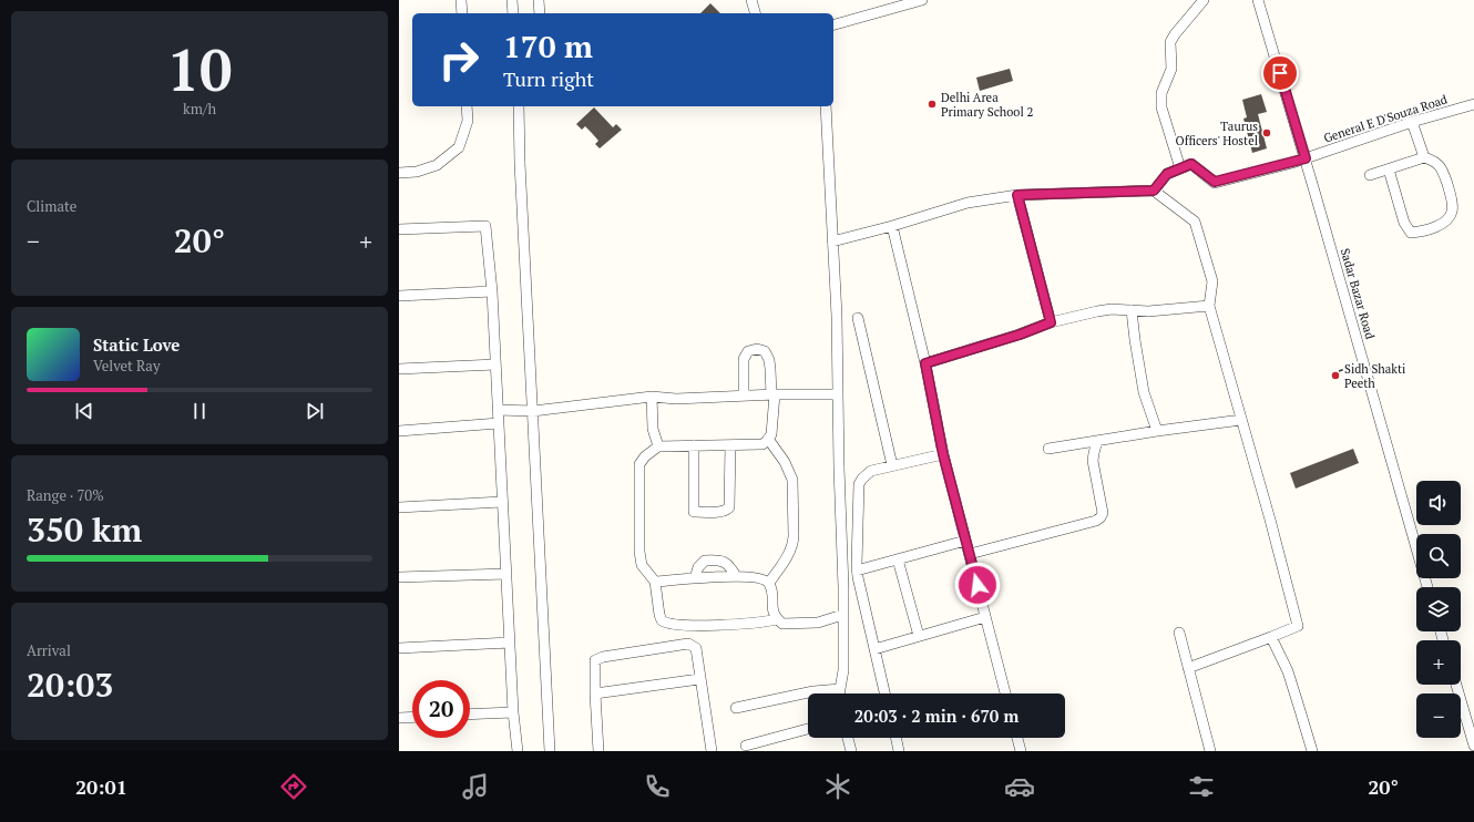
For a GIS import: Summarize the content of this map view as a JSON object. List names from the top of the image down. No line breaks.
{"streets":{"street":["General E D'Souza Road","Sadar Bazar Road"]},"crossings":[["General E D'Souza Road","Sadar Bazar Road"]],"places":["Delhi Area Primary School 2","Taurus Officers' Hostel","Sidh Shakti Peeth"],"page":{"tile":[["10","km/h"],"Climate",["Range · 70%","350 km"],["Arrival","20:03"]],"turn":["170 m","Turn right"],"heat":["−","20°","+"],"song":["Static Love","Velvet Ray"],"map_buttons":["+","−"],"limit":"20","trip":"20:03 · 2 min · 670 m","tabs":["20:01","20°"]}}
